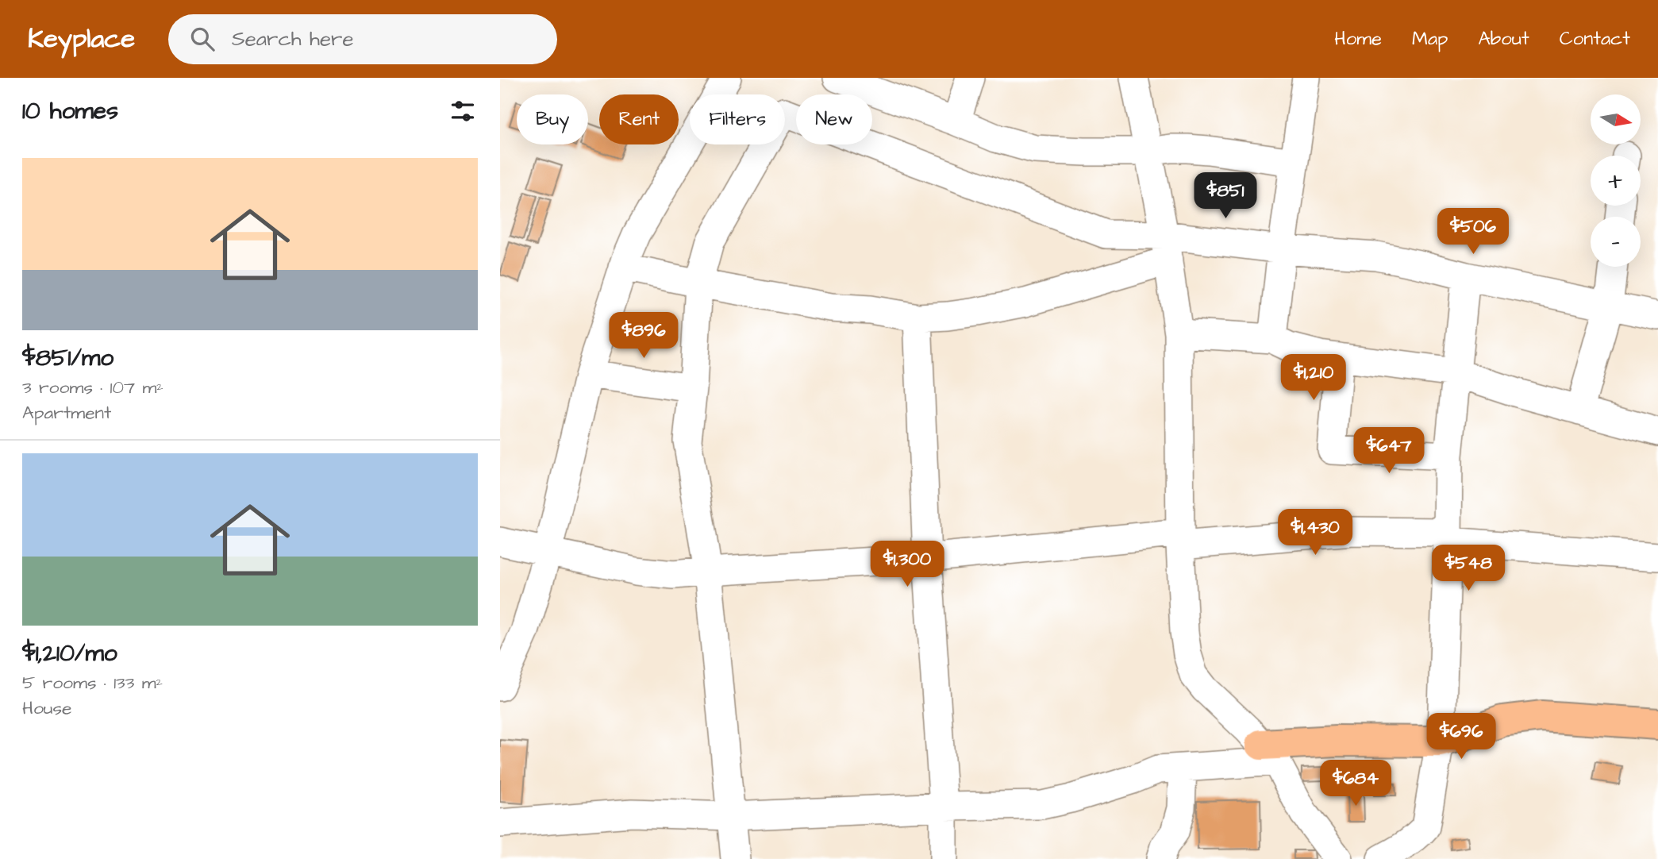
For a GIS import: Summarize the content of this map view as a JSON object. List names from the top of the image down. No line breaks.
{"north":"right","page":{"header":"Keyplace","search":"Search here","nav":["Home","Map","About","Contact"],"heading":"10 homes","map_buttons":["+","−"],"chip":["Buy","Rent","Filters","New"],"list":[{"name":"$851/mo","note":"3 rooms · 107 m² · Apartment"},{"name":"$1,210/mo","note":"5 rooms · 133 m² · House"}],"price":["$851","$506","$896","$1,210","$647","$1,430","$1,300","$548","$696","$684"]}}
